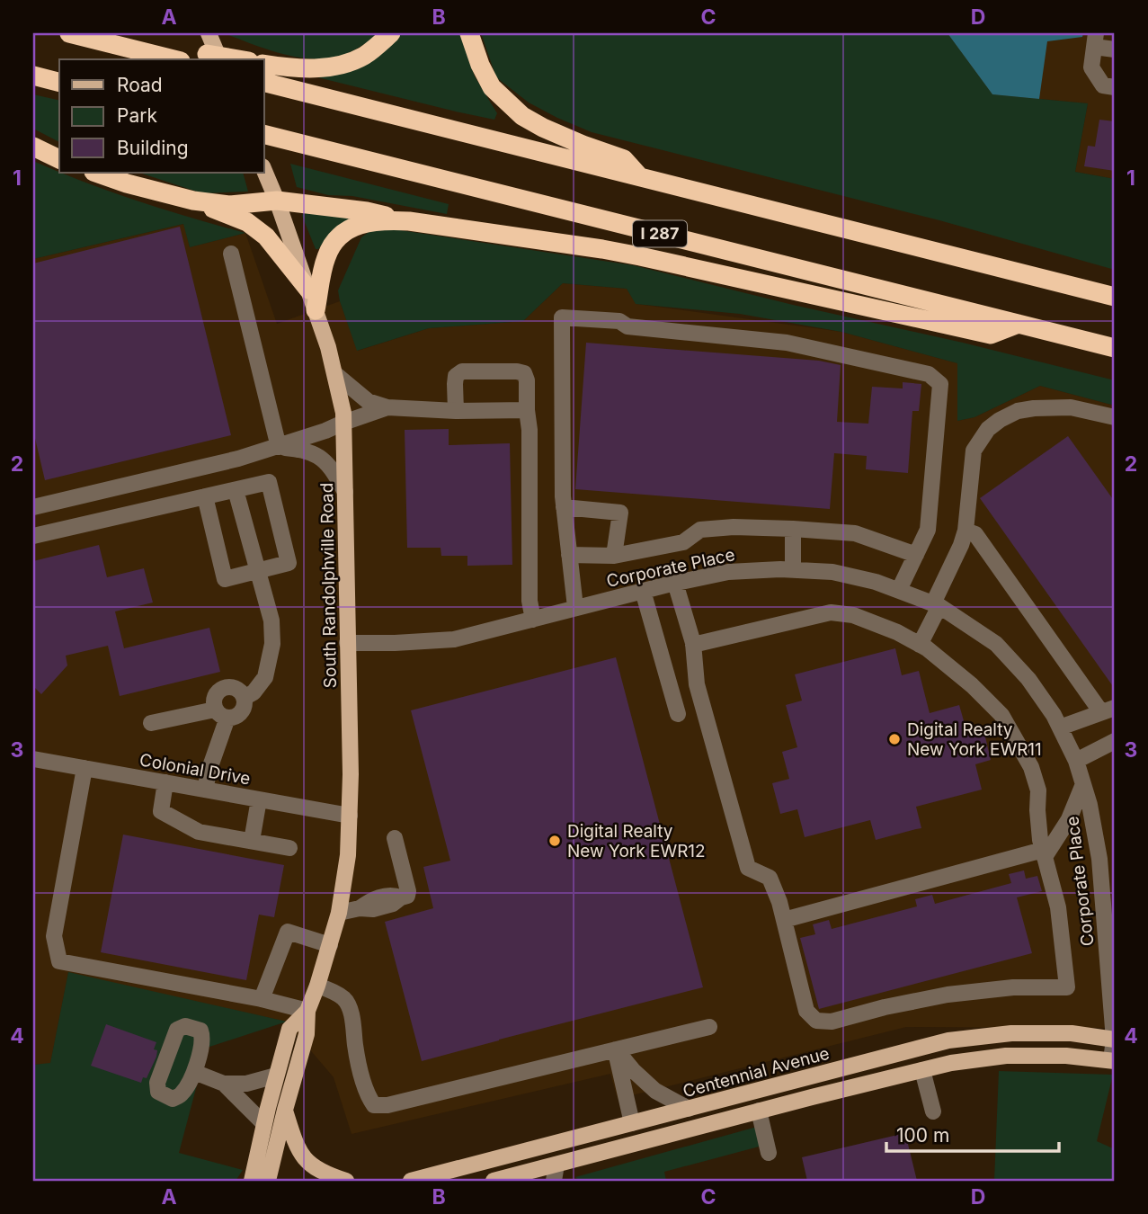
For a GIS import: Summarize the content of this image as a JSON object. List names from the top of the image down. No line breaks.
{"streets":{"highway":["I 287"],"main road":["South Randolphville Road","Centennial Avenue"],"street":["Corporate Place","Colonial Drive"]},"crossings":[["Corporate Place","South Randolphville Road"],["Corporate Place","Centennial Avenue"],["South Randolphville Road","Colonial Drive"]],"places":["Digital Realty New York EWR11","Digital Realty New York EWR12"],"legend":["Road","Park","Building"],"scale_bar":"100 m","grid":{"columns":["A","B","C","D"],"rows":["1","2","3","4"]}}
